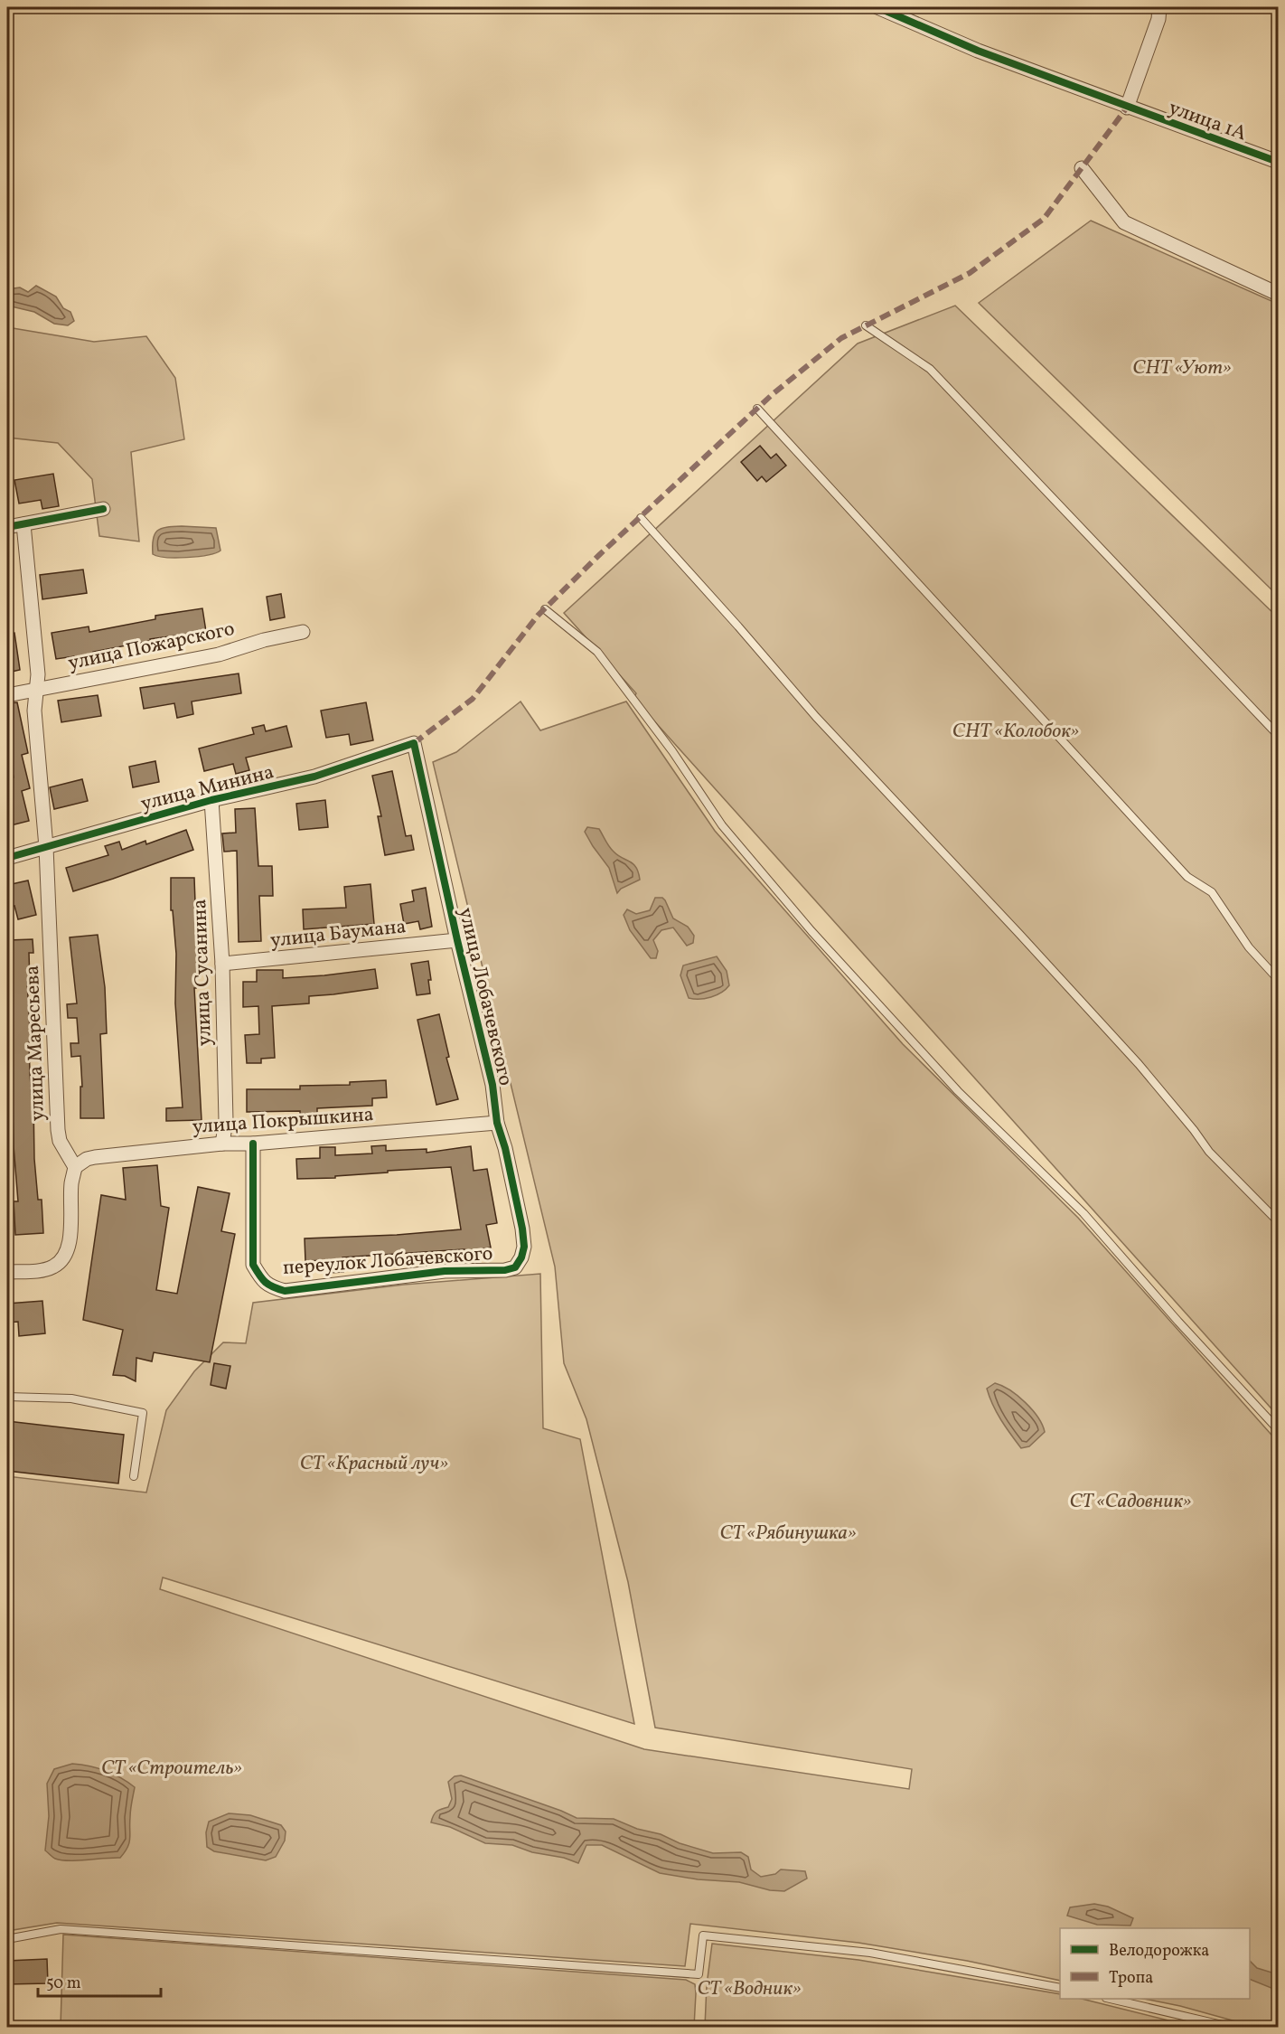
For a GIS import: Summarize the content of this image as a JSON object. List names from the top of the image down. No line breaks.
{"streets":{"street":["улица 1А","улица Пожарского","улица Минина","улица Баумана","улица Сусанина","улица Лобачевского","улица Маресьева","улица Покрышкина","переулок Лобачевского"]},"crossings":[["улица Пожарского","улица Маресьева"],["улица Минина","улица Сусанина"],["улица Минина","улица Лобачевского"],["улица Минина","улица Маресьева"],["улица Баумана","улица Сусанина"],["улица Баумана","улица Лобачевского"],["улица Сусанина","улица Покрышкина"],["улица Лобачевского","улица Покрышкина"],["улица Лобачевского","переулок Лобачевского"],["улица Маресьева","улица Покрышкина"],["улица Покрышкина","переулок Лобачевского"]],"parks":["СНТ «Уют»","СНТ «Колобок»","СТ «Красный луч»","СТ «Садовник»","СТ «Рябинушка»","СТ «Строитель»","СТ «Водник»"],"legend":["Велодорожка","Тропа"],"scale_bar":"50 m"}
